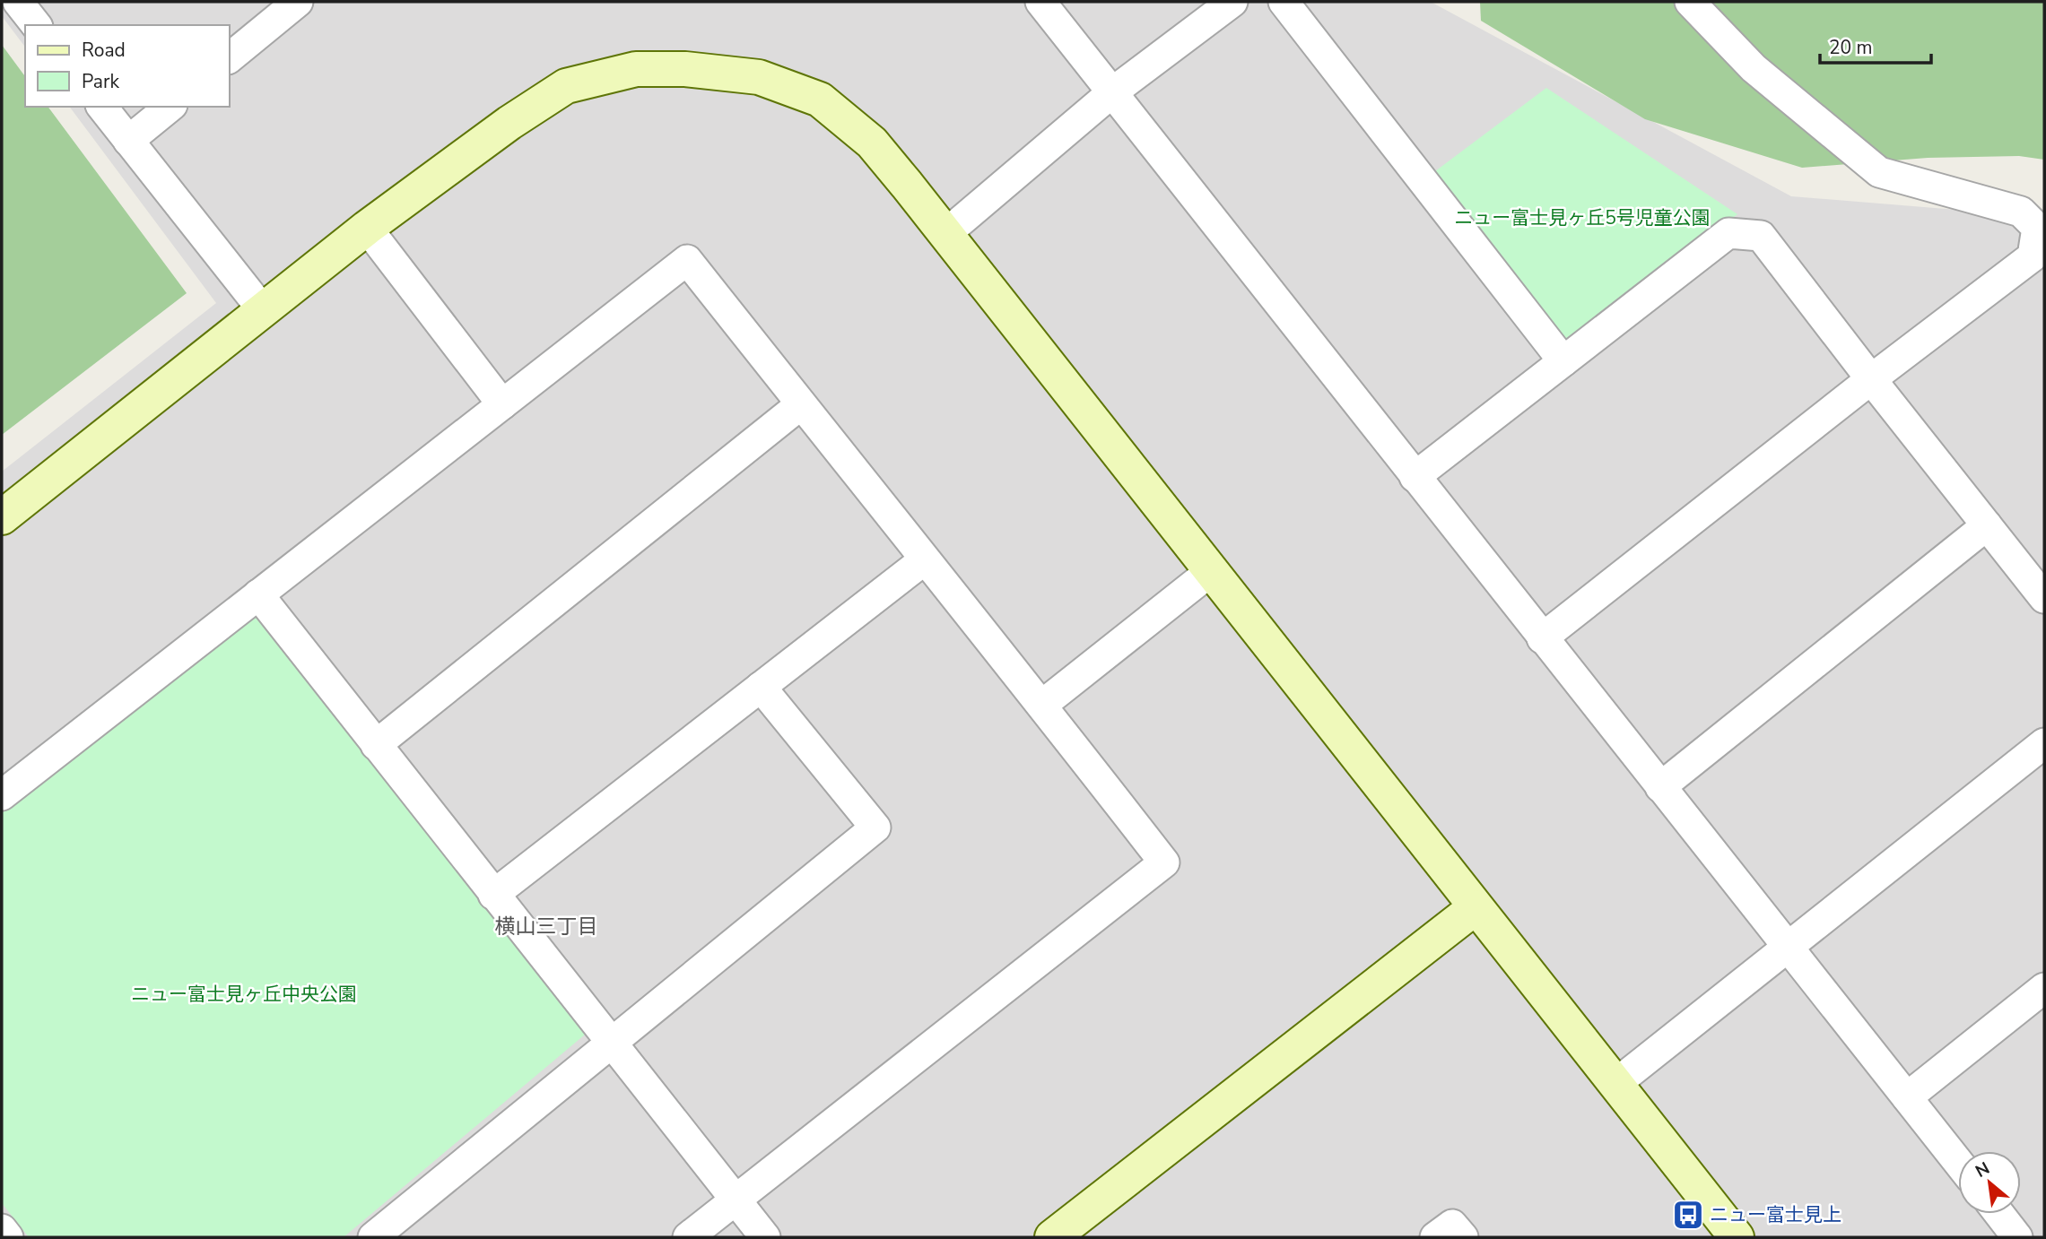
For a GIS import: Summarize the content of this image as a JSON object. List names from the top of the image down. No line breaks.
{"districts":["横山三丁目"],"parks":["ニュー富士見ヶ丘5号児童公園","ニュー富士見ヶ丘中央公園"],"places":{"bus stop":["ニュー富士見上"]},"legend":["Road","Park"],"scale_bar":"20 m","north":"top left"}
